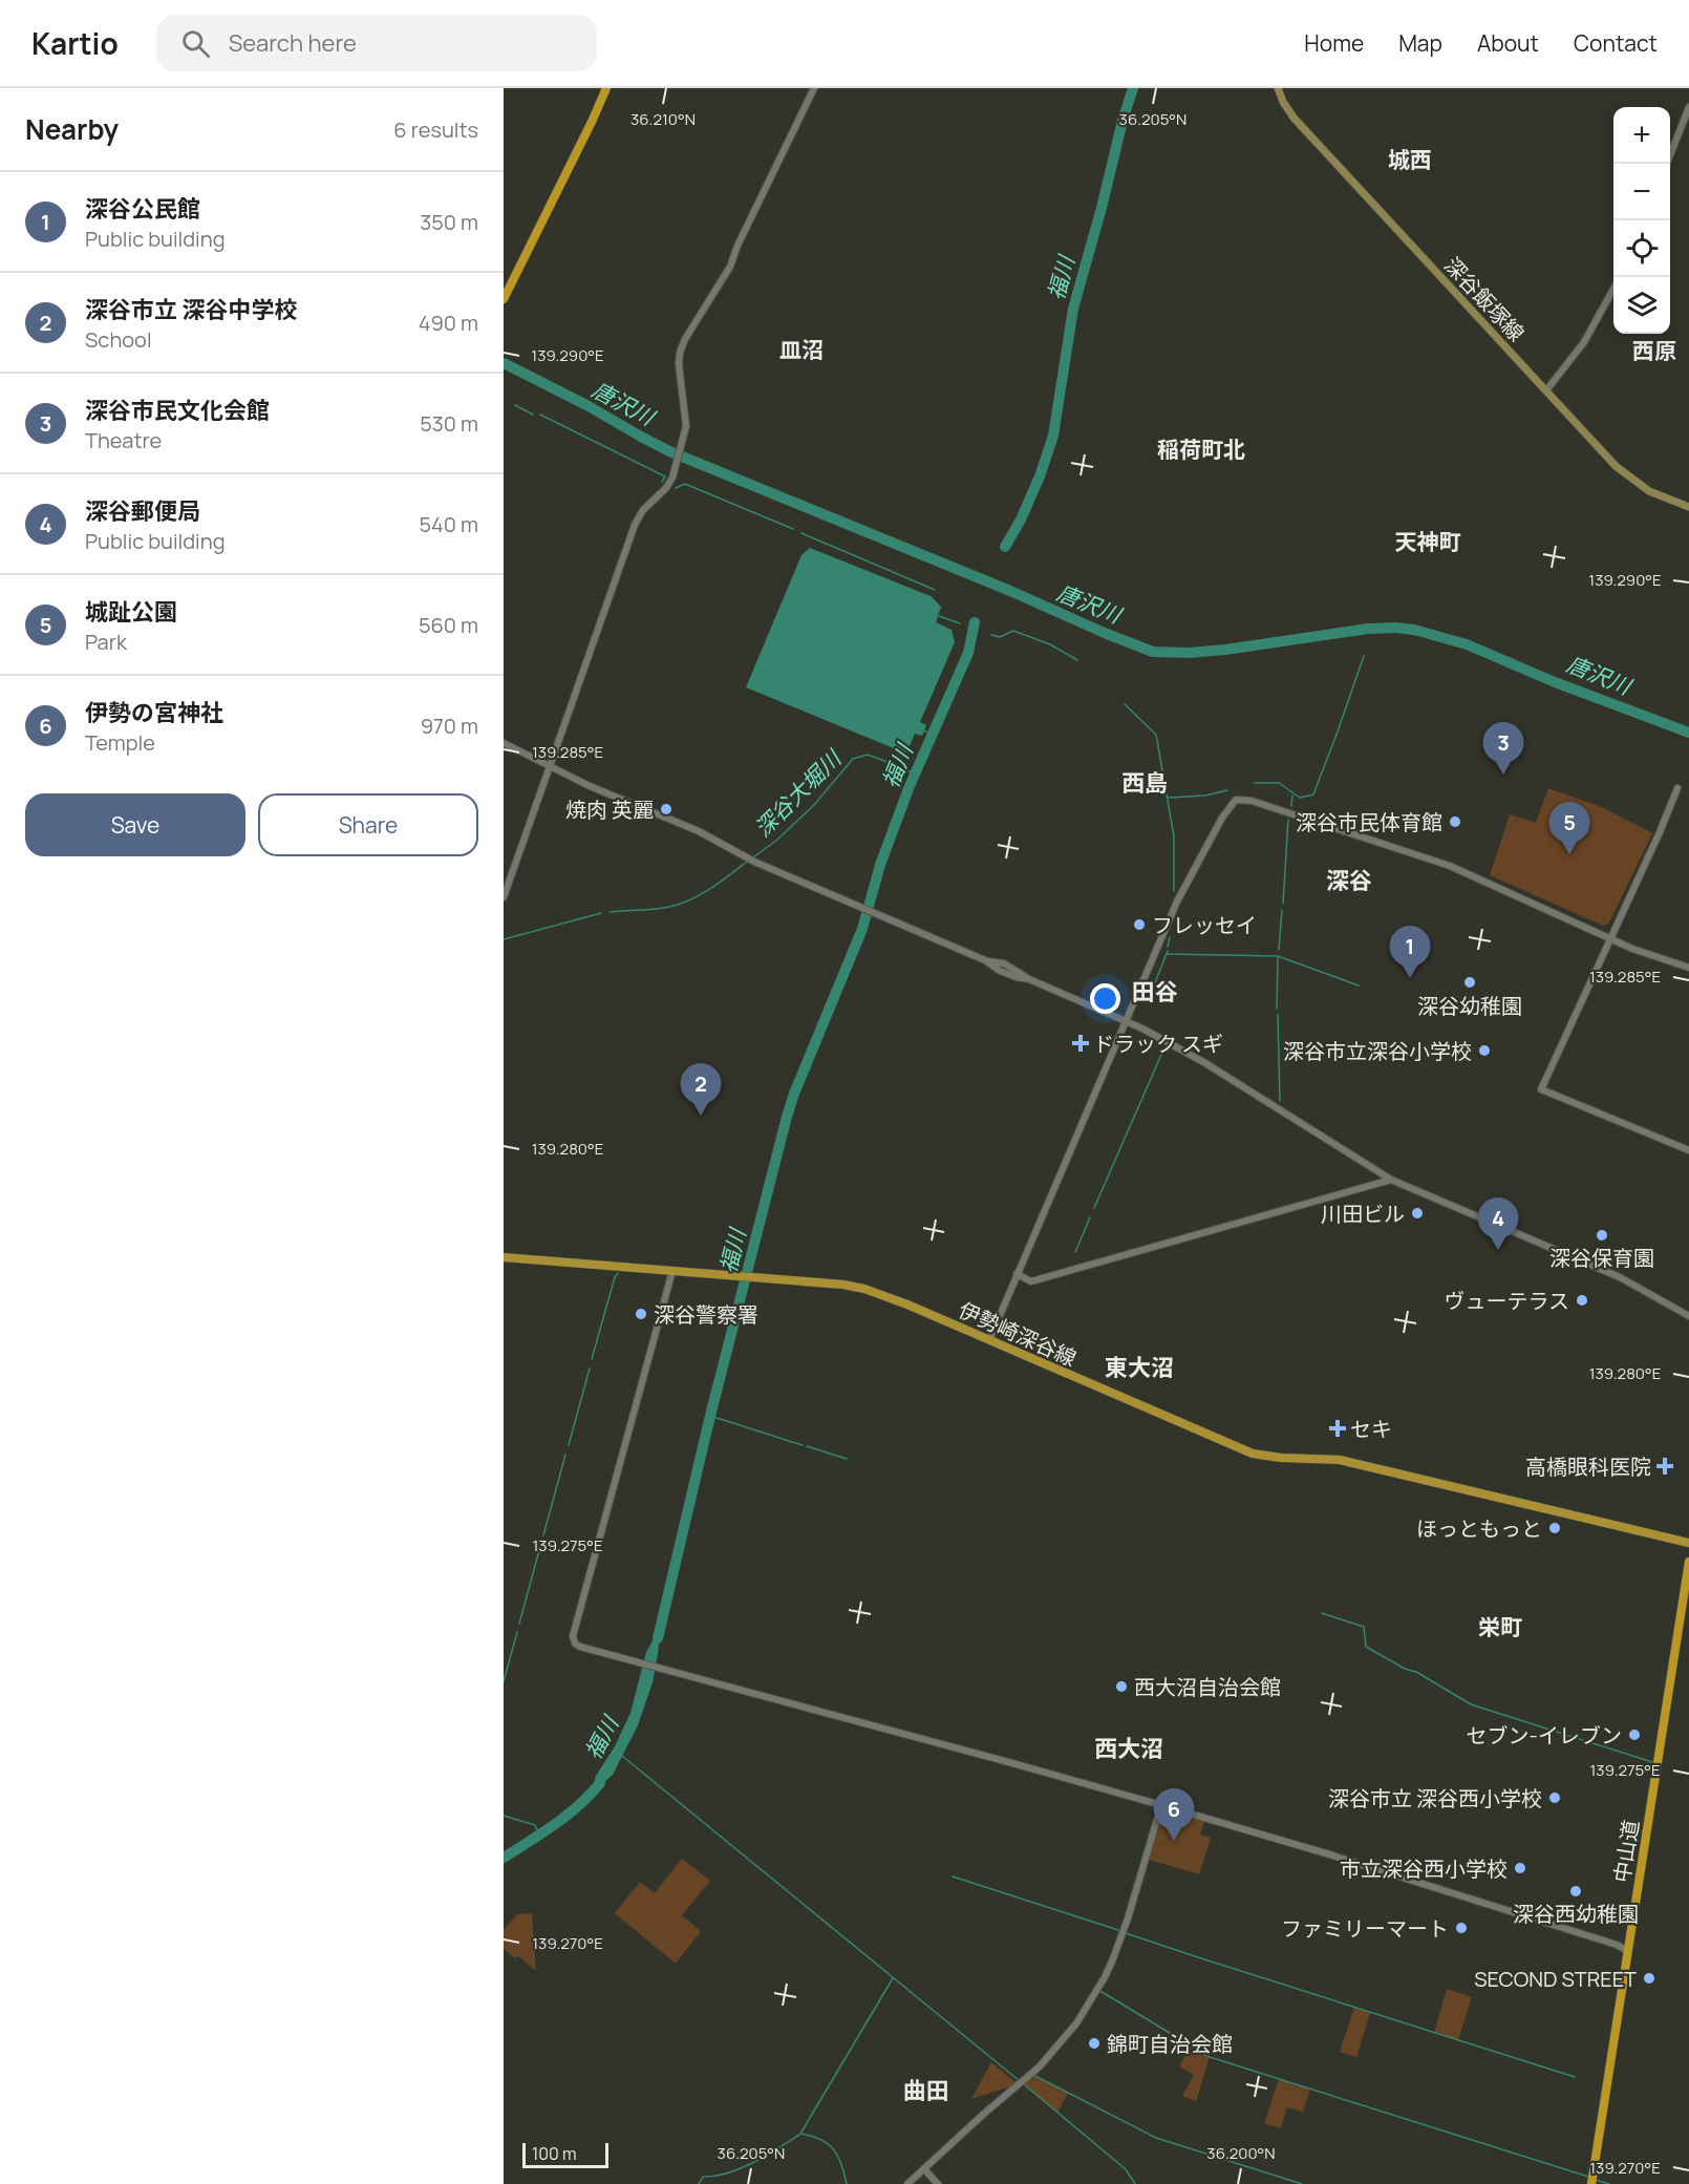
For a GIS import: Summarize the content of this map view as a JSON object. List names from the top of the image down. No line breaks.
{"streets":{"highway":["中山道"],"main road":["深谷飯塚線","伊勢崎深谷線"]},"districts":["城西","皿沼","西原","稲荷町北","天神町","西島","深谷","田谷","東大沼","栄町","西大沼","曲田"],"water":["福川","唐沢川","深谷大堀川"],"places":{"other":["焼肉 英麗","深谷市民体育館","フレッセイ","深谷幼稚園","深谷市立深谷小学校","川田ビル","深谷保育園","ヴューテラス","深谷警察署","ほっともっと","西大沼自治会館","セブン-イレブン","深谷市立 深谷西小学校","市立深谷西小学校","深谷西幼稚園","ファミリーマート","SECOND STREET","錦町自治会館"],"health":["ドラック スギ","セキ","高橋眼科医院"]},"scale_bar":"100 m","page":{"header":"Kartio","search":"Search here","nav":["Home","Map","About","Contact"],"heading":["Nearby","6 results"],"map_buttons":["+","−"],"list":[{"mark":"1","name":"深谷公民館","note":"Public building","value":"350 m"},{"mark":"2","name":"深谷市立 深谷中学校","note":"School","value":"490 m"},{"mark":"3","name":"深谷市民文化会館","note":"Theatre","value":"530 m"},{"mark":"4","name":"深谷郵便局","note":"Public building","value":"540 m"},{"mark":"5","name":"城趾公園","note":"Park","value":"560 m"},{"mark":"6","name":"伊勢の宮神社","note":"Temple","value":"970 m"}],"pins":["3","5","1","2","4","6"],"buttons":["Save","Share"],"scale":"100 m"},"coordinates":["36.210°N","36.205°N","139.290°E","139.285°E","139.280°E","139.275°E","139.270°E","36.200°N"]}
